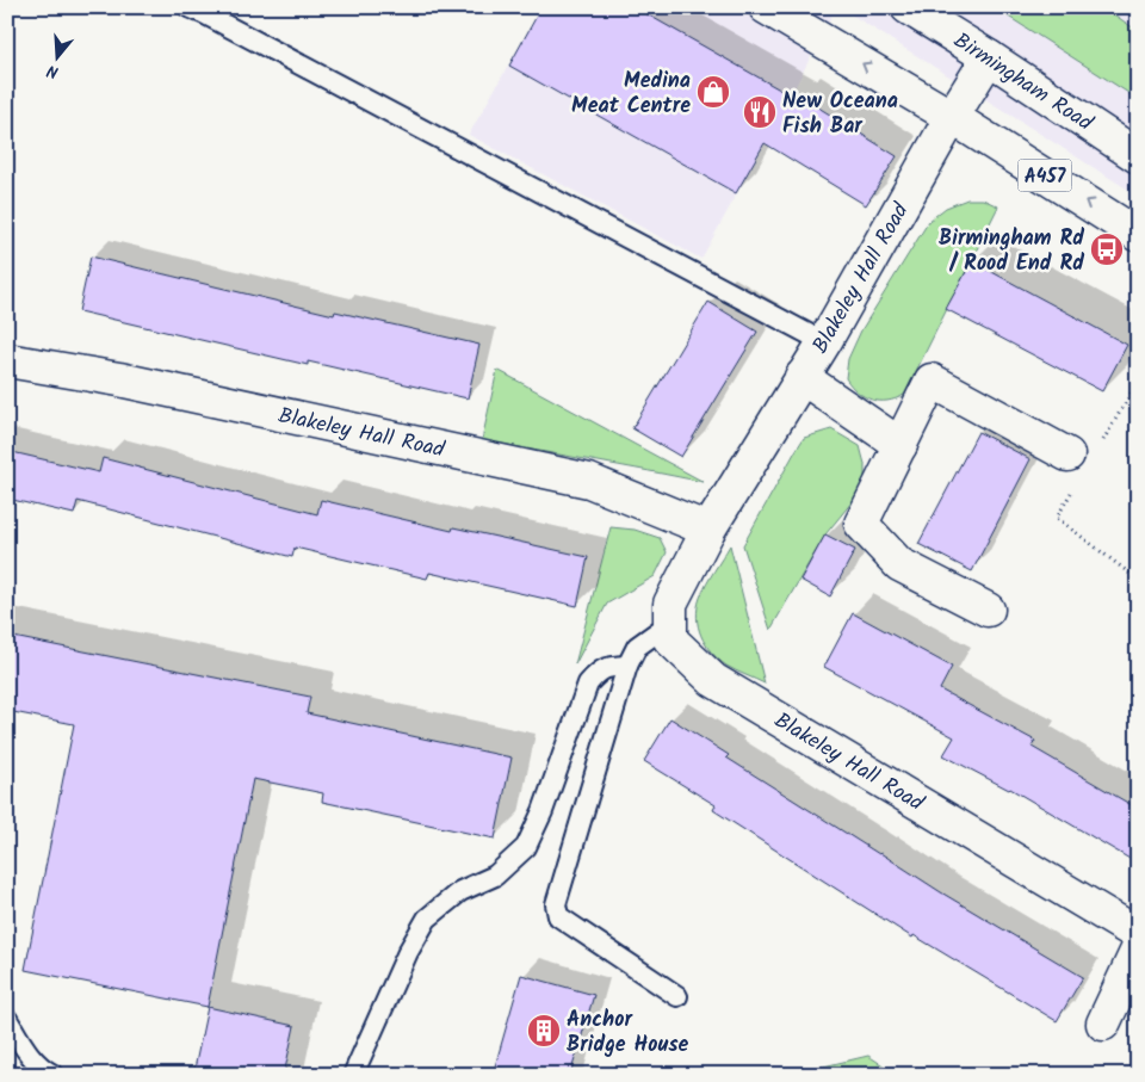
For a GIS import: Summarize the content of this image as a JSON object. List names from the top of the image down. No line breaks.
{"streets":{"street":["Birmingham Road","A457","Blakeley Hall Road"]},"crossings":[["Birmingham Road","Blakeley Hall Road"],["A457","Blakeley Hall Road"]],"places":{"shop":["Medina Meat Centre"],"restaurant":["New Oceana Fish Bar"],"bus stop":["Birmingham Rd / Rood End Rd"],"building":["Anchor Bridge House"]},"north":"bottom"}
